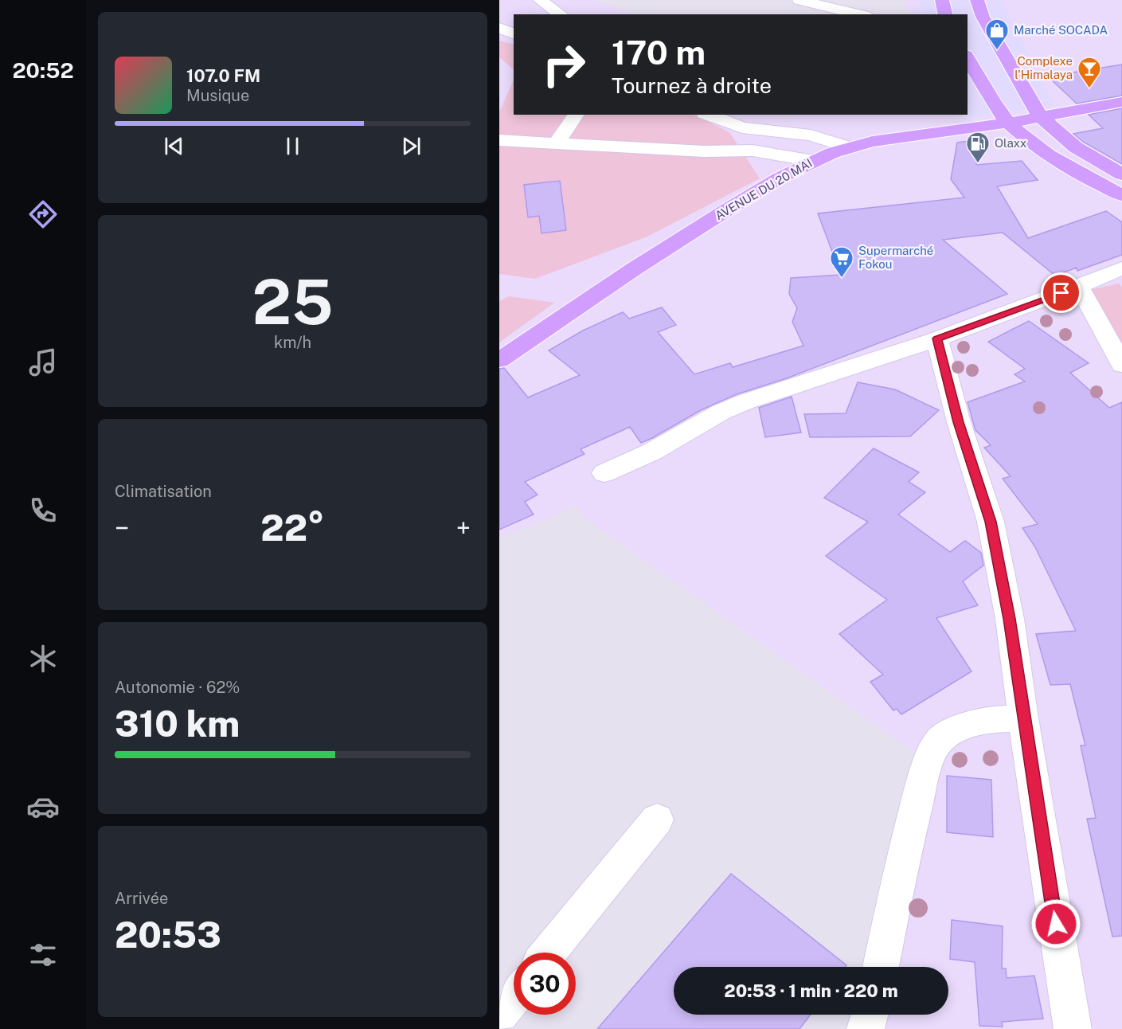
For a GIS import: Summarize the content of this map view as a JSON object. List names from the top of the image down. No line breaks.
{"streets":{"main road":["AVENUE DU 20 MAI"]},"places":{"shop":["Marché SOCADA"],"bar":["Complexe l'Himalaya"],"fuel station":["Olaxx"],"supermarket":["Supermarché Fokou"]},"page":{"tabs":"20:52","turn":["170 m","Tournez à droite"],"song":["107.0 FM","Musique"],"tile":[["25","km/h"],"Climatisation",["Autonomie · 62%","310 km"],["Arrivée","20:53"]],"heat":["−","22°","+"],"limit":"30","trip":"20:53 · 1 min · 220 m"}}
